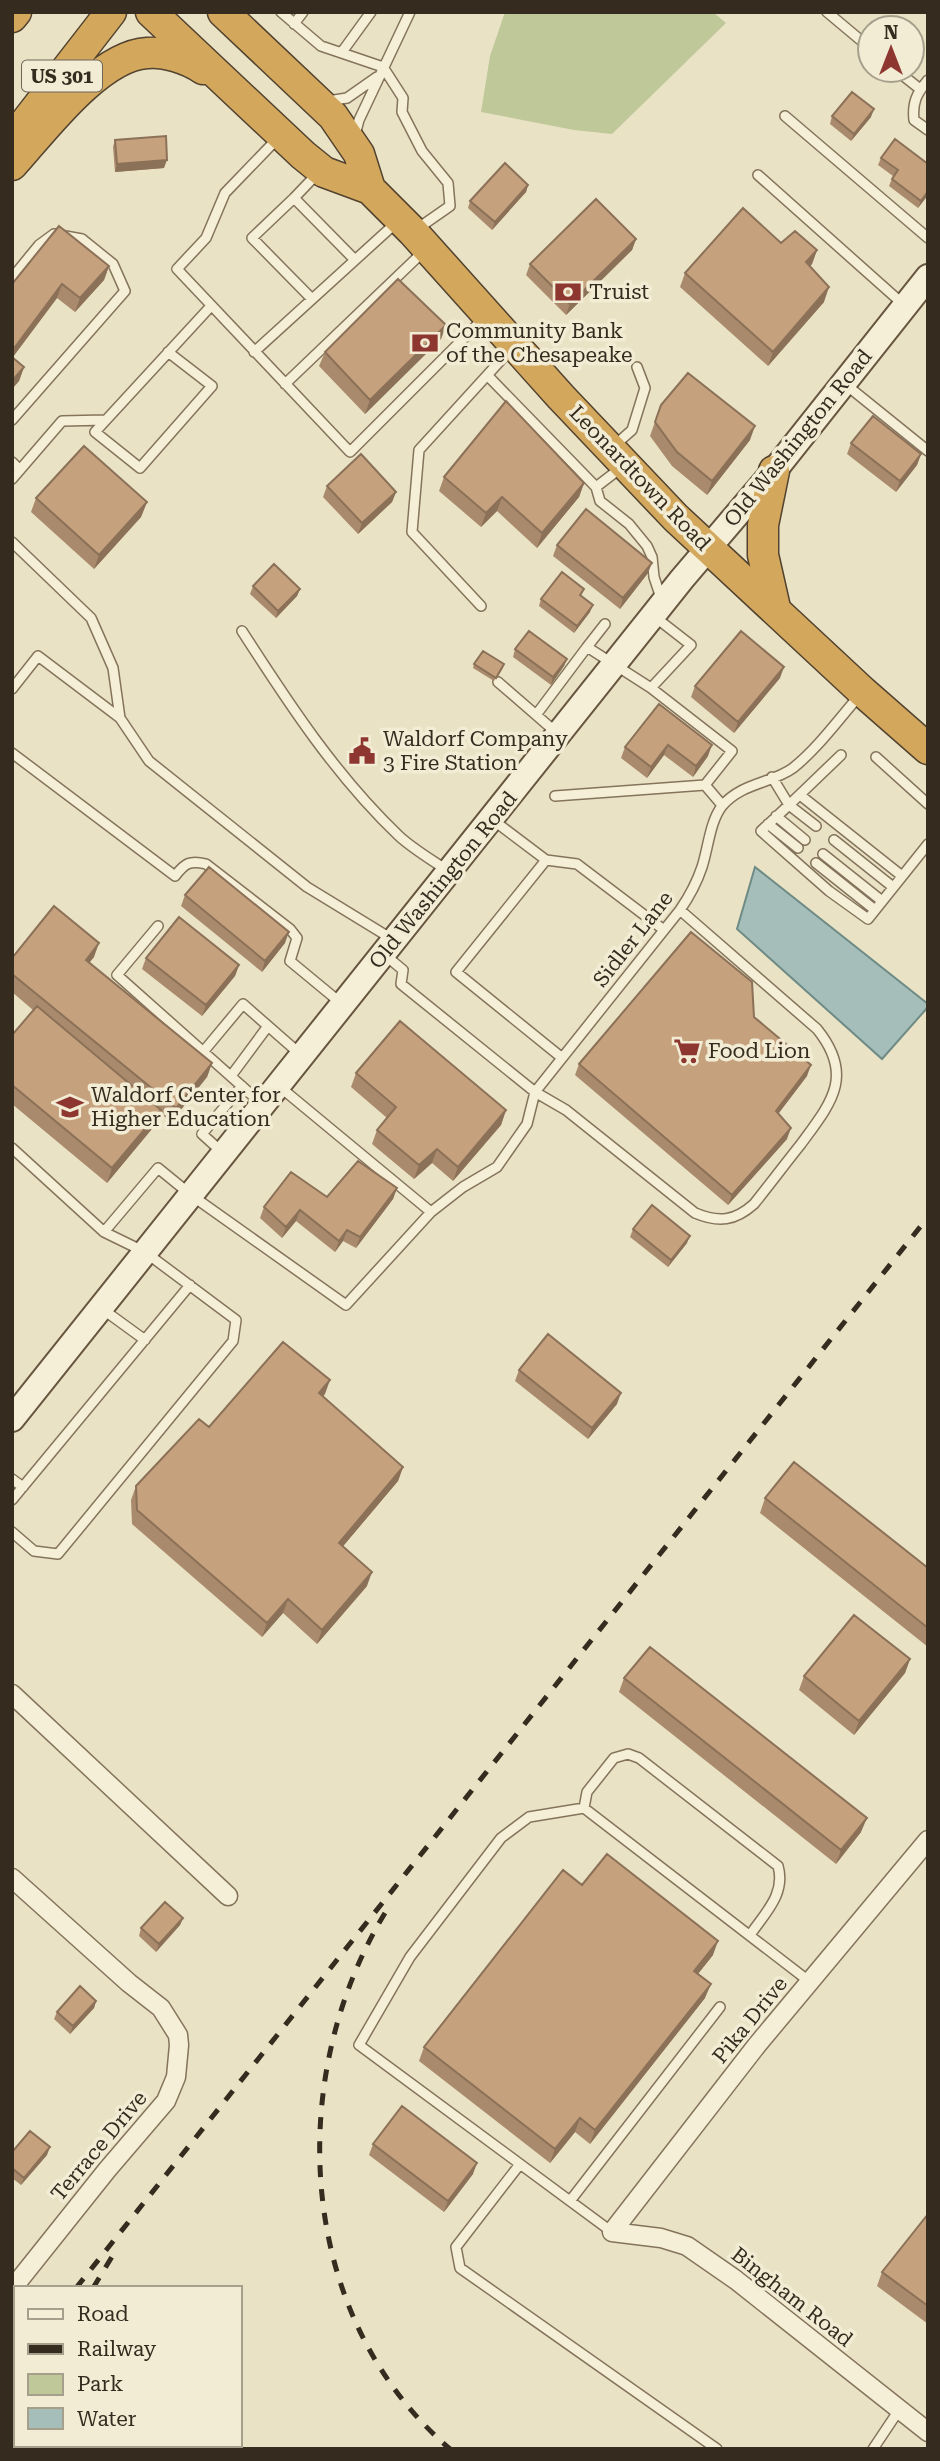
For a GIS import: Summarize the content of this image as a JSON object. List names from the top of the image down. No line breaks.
{"streets":{"highway":["US 301","Leonardtown Road"],"main road":["Old Washington Road"],"street":["Pika Drive","Terrace Drive","Bingham Road"],"lane":["Sidler Lane"]},"crossings":[["Old Washington Road","Leonardtown Road"],["Pika Drive","Bingham Road"]],"places":{"bank":["Truist","Community Bank of the Chesapeake"],"public building":["Waldorf Company 3 Fire Station"],"supermarket":["Food Lion"],"school or university":["Waldorf Center for Higher Education"]},"legend":["Road","Railway","Park","Water"],"north":"top"}
